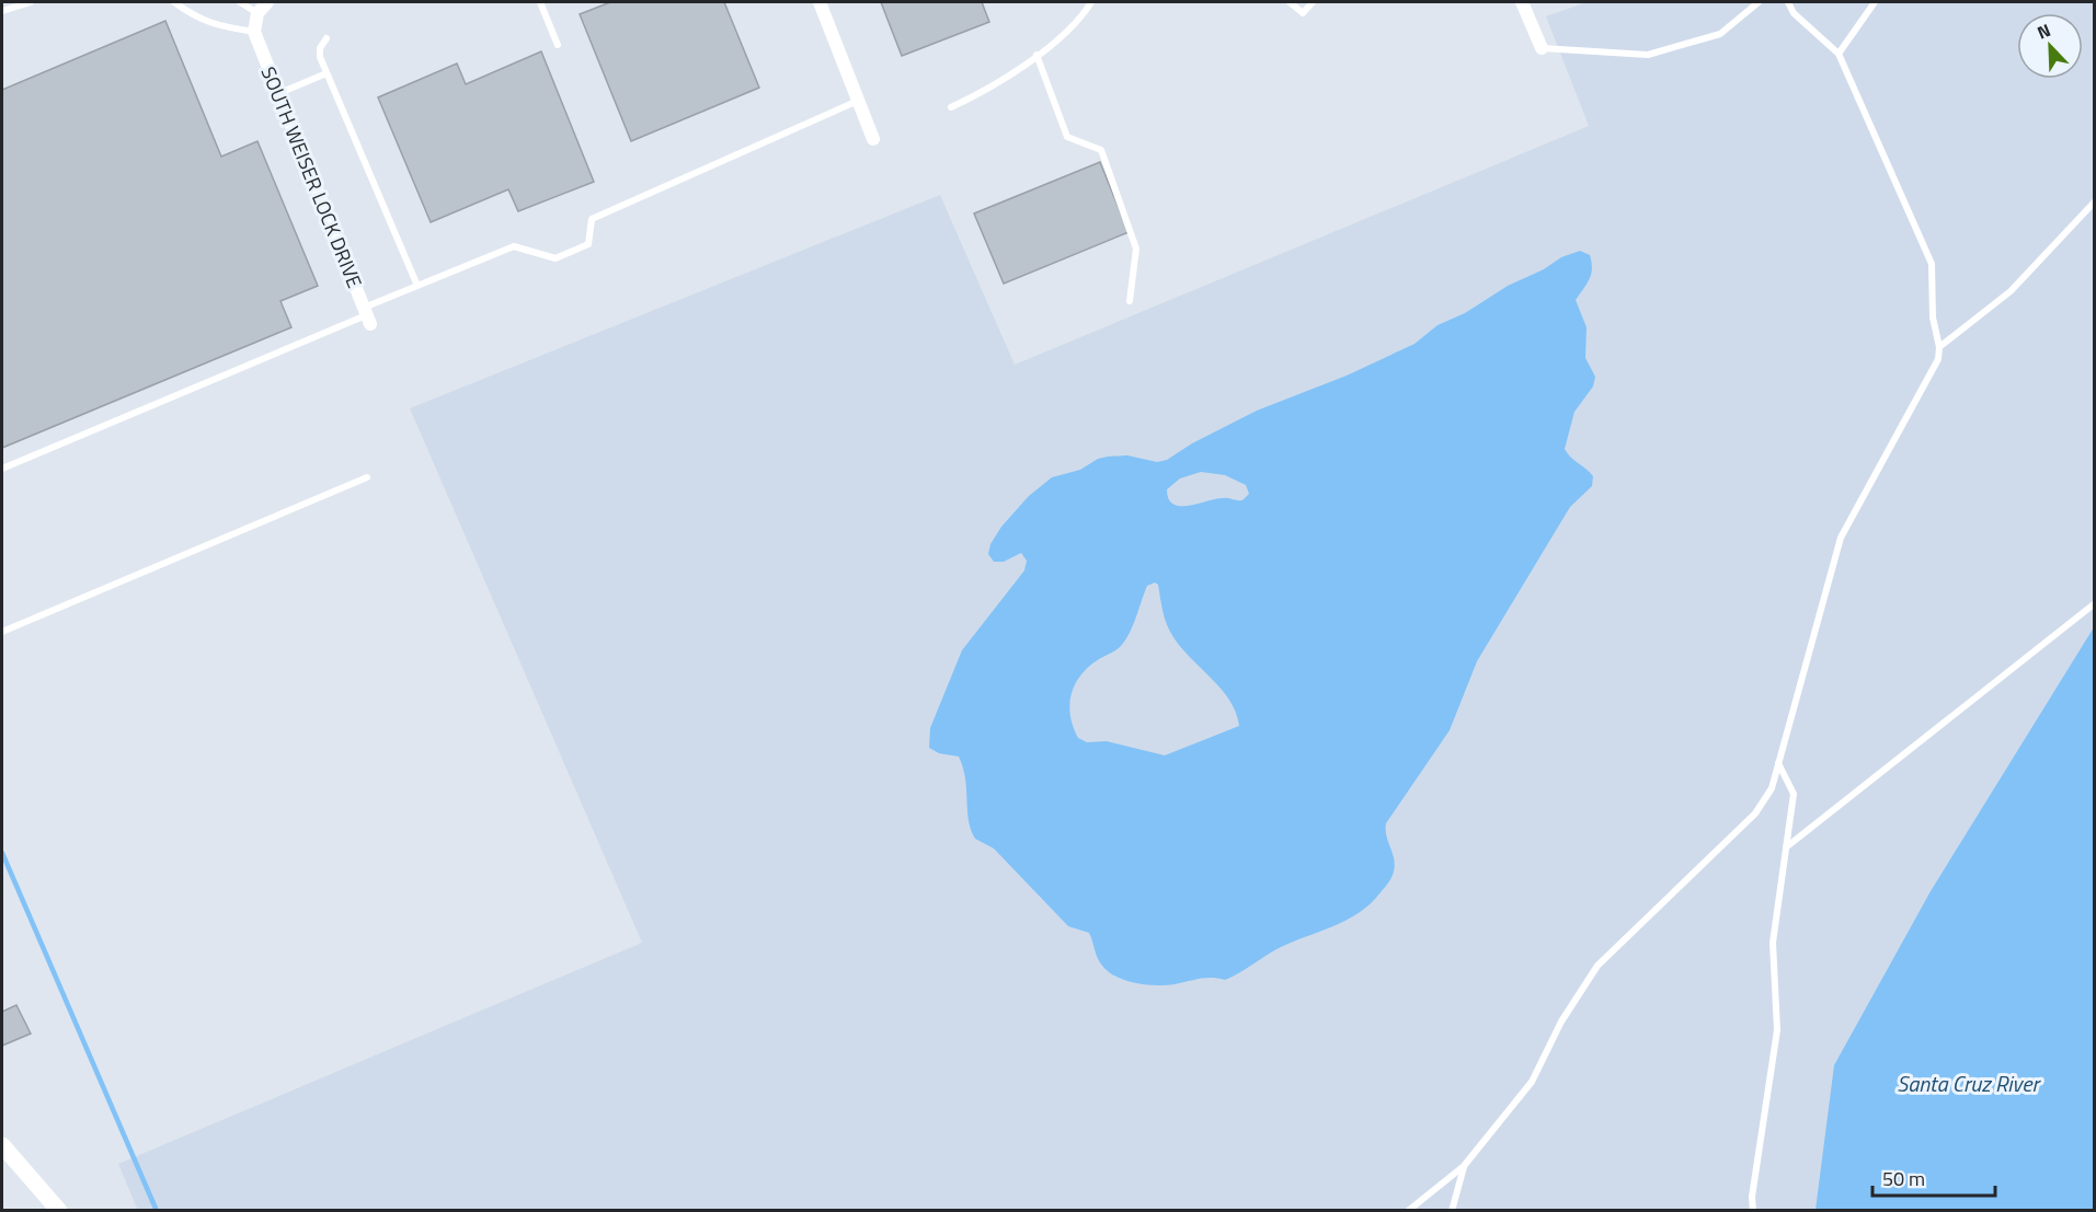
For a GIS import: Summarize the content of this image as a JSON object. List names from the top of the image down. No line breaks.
{"streets":{"street":["SOUTH WEISER LOCK DRIVE"]},"water":["Santa Cruz River"],"scale_bar":"50 m","north":"top left"}
